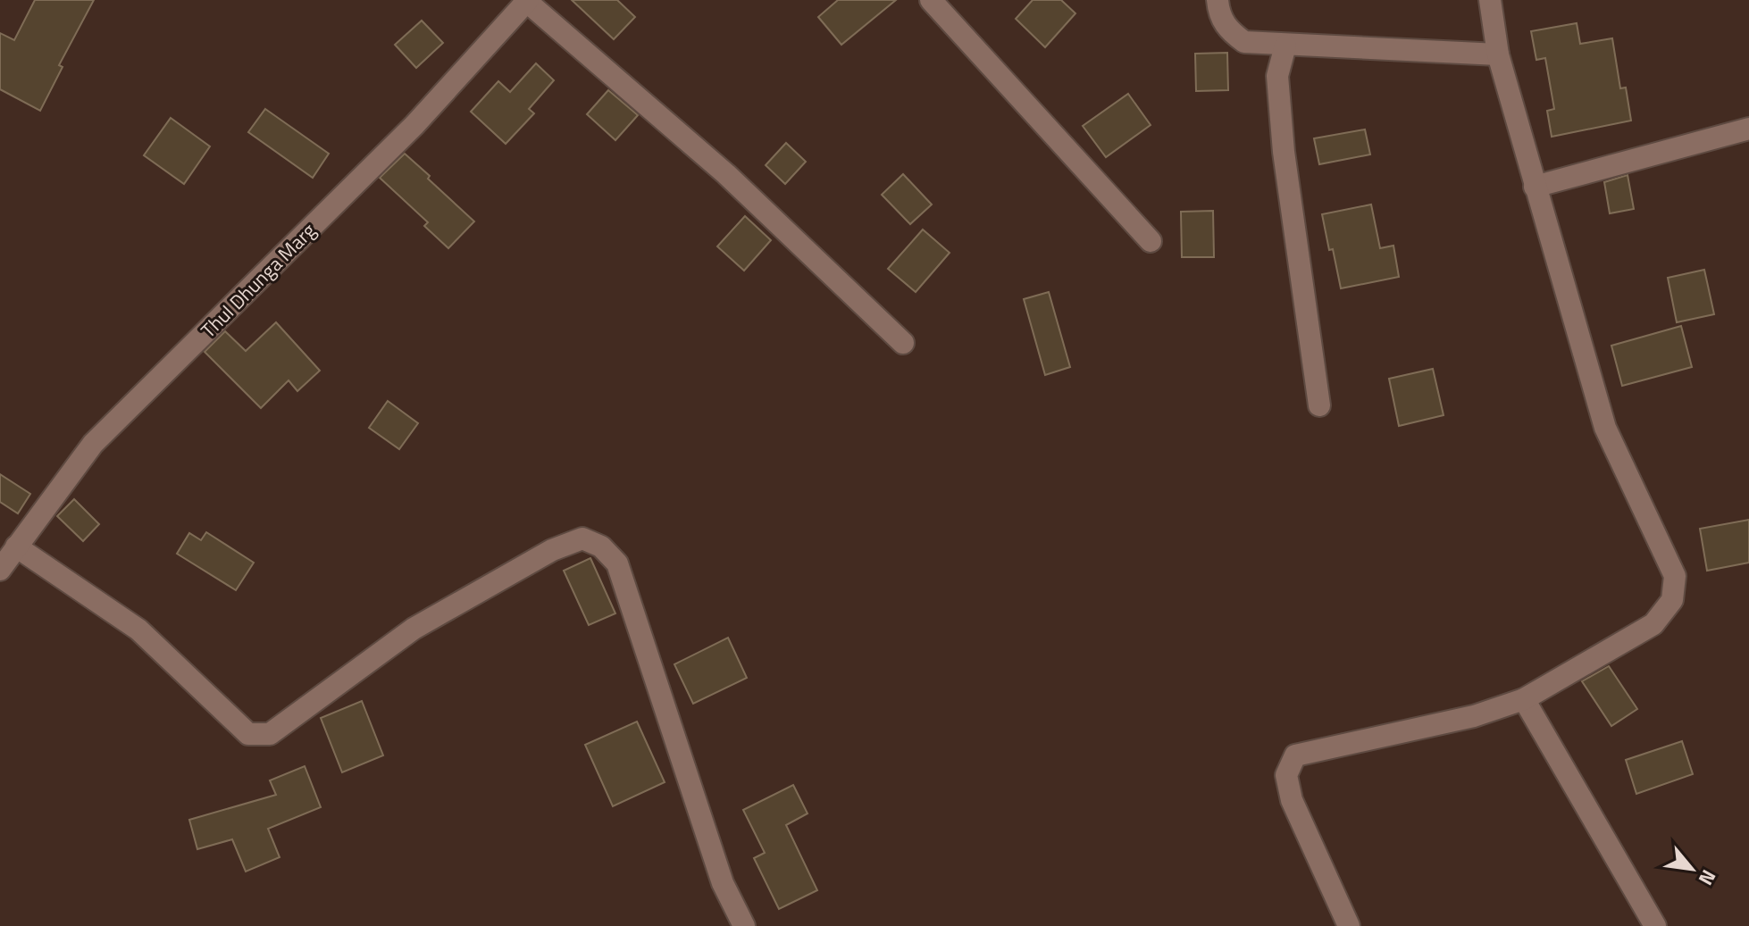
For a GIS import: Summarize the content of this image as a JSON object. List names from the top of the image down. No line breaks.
{"streets":{"street":["Thul Dhunga Marg"]},"north":"bottom right"}
